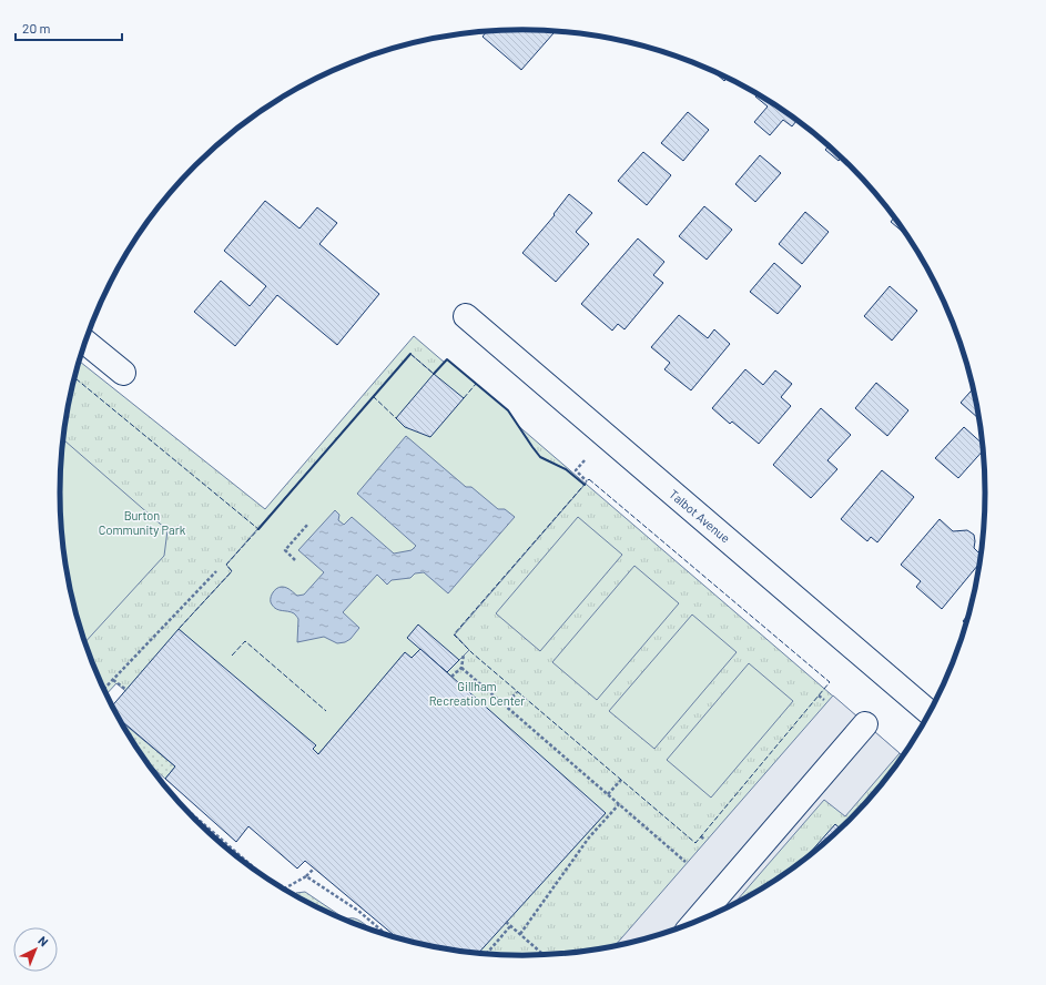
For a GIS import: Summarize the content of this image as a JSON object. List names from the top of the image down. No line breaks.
{"streets":{"street":["Talbot Avenue"]},"parks":["Burton Community Park","Gillham Recreation Center"],"scale_bar":"20 m","north":"top right"}
